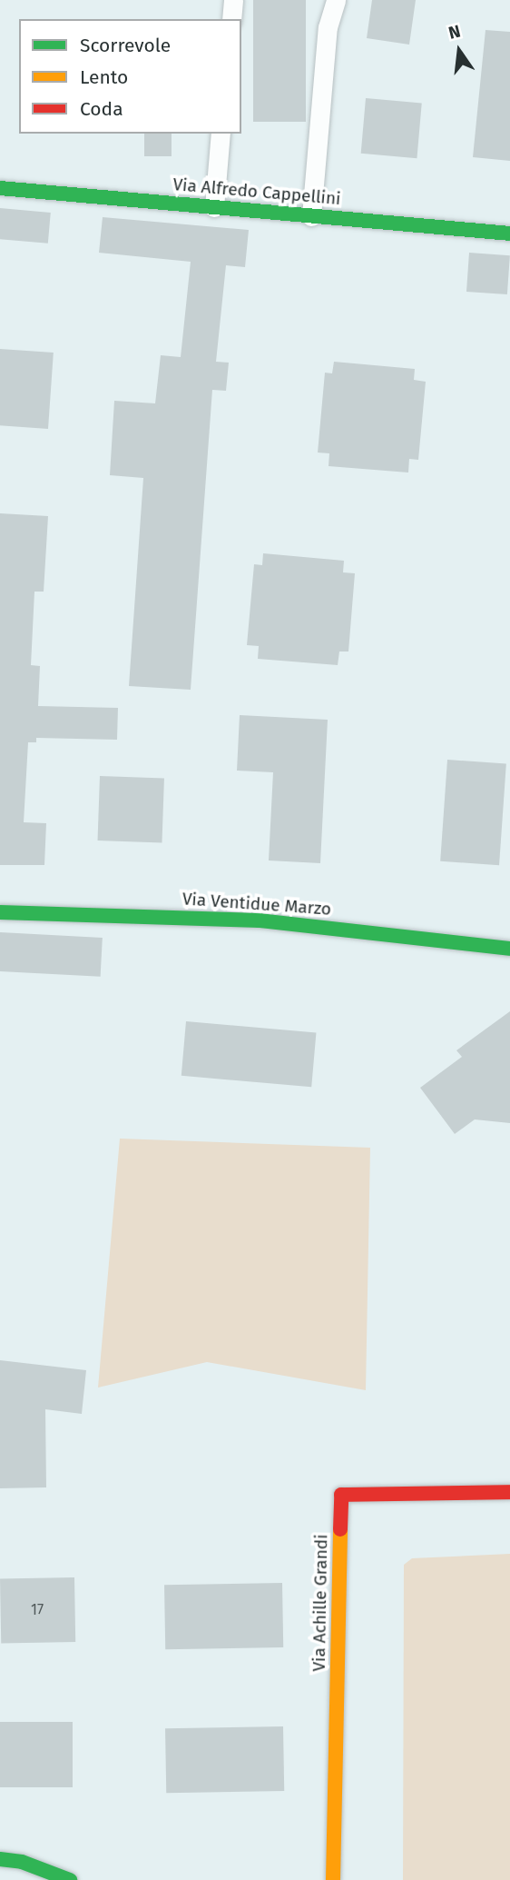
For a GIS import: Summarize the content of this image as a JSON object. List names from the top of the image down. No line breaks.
{"streets":{"street":["Via Alfredo Cappellini","Via Ventidue Marzo","Via Achille Grandi"]},"house_numbers":["17"],"legend":["Scorrevole","Lento","Coda"],"north":"top"}
